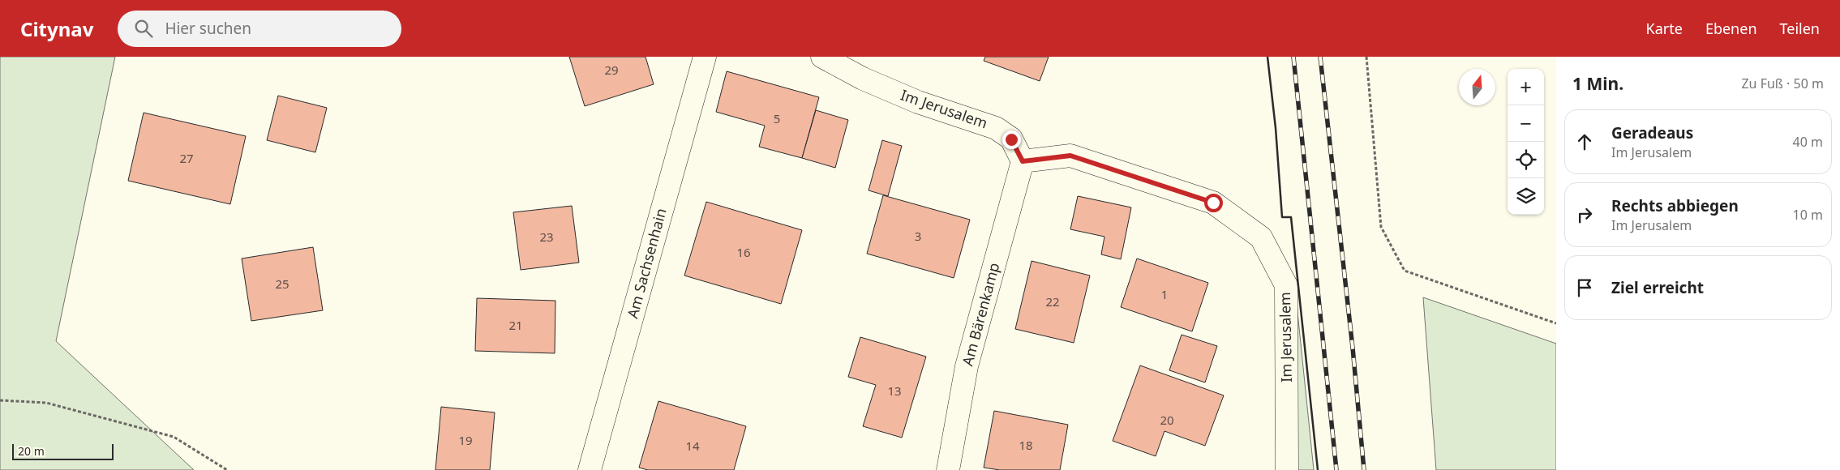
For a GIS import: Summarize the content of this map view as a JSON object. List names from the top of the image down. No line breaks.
{"streets":{"street":["Im Jerusalem","Am Sachsenhain","Am Bärenkamp"]},"crossings":[["Im Jerusalem","Am Bärenkamp"]],"house_numbers":["29","5","27","3","23","16","25","1","22","21","13","20","19","18","14"],"scale_bar":"20 m","north":"top","page":{"header":"Citynav","search":"Hier suchen","nav":["Karte","Ebenen","Teilen"],"heading":["1 Min.","Zu Fuß · 50 m"],"map_buttons":["+","−"],"list":[["Geradeaus","Im Jerusalem","40 m"],["Rechts abbiegen","Im Jerusalem","10 m"],"Ziel erreicht"],"scale":"20 m"}}
